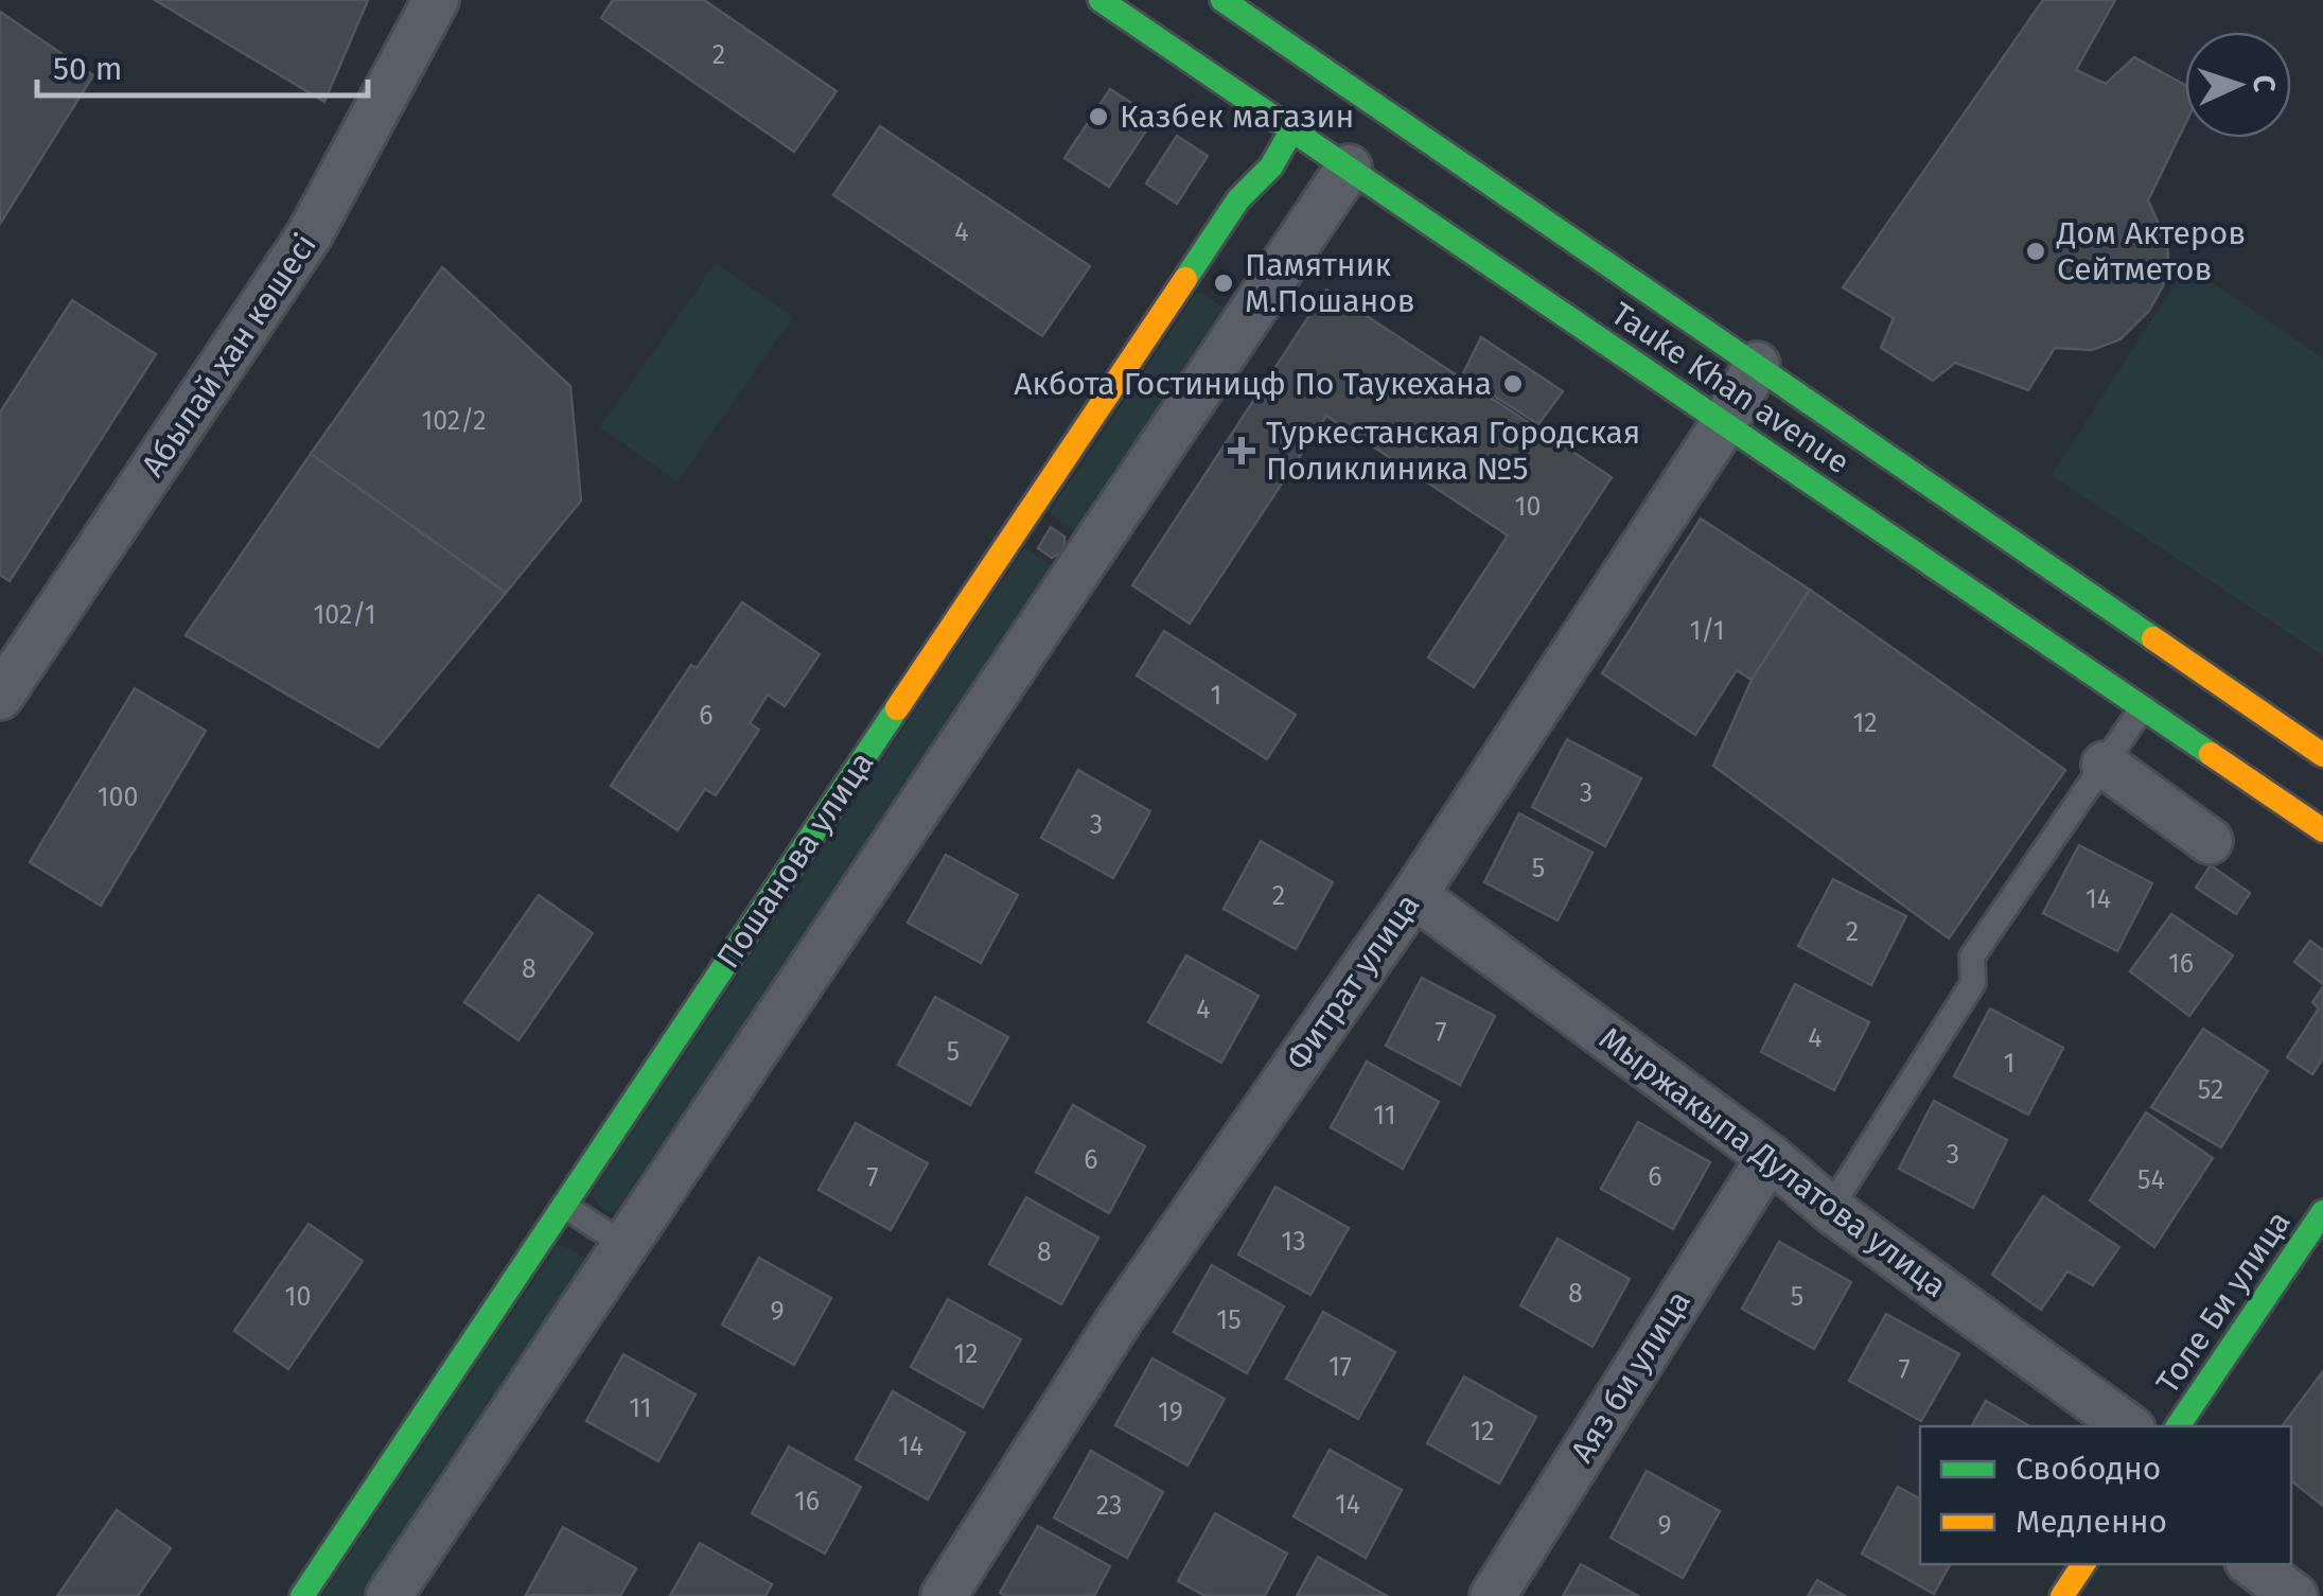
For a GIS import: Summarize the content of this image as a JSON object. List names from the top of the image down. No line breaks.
{"streets":{"street":["Абылай хан көшесі","Tauke Khan avenue","Пошанова улица","Фитрат улица","Мыржакыпа Дулатова улица","Толе Би улица","Аяз би улица"]},"crossings":[["Tauke Khan avenue","Пошанова улица"],["Tauke Khan avenue","Фитрат улица"],["Фитрат улица","Мыржакыпа Дулатова улица"],["Мыржакыпа Дулатова улица","Аяз би улица"]],"places":{"other":["Казбек магазин","Дом Актеров Сейтметов","Памятник М.Пошанов","Акбота Гостиницф По Таукехана"],"health":["Туркестанская Городская Поликлиника №5"]},"house_numbers":["2","4","102/2","10","102/1","1/1","1","6","12","3","100","3","5","2","14","2","16","8","4","7","4","5","1","52","11","3","6","7","6","54","13","8","8","10","5","9","15","12","17","7","11","19","12","14","16","14","23","9"],"legend":["Свободно","Медленно"],"scale_bar":"50 m","north":"right"}
